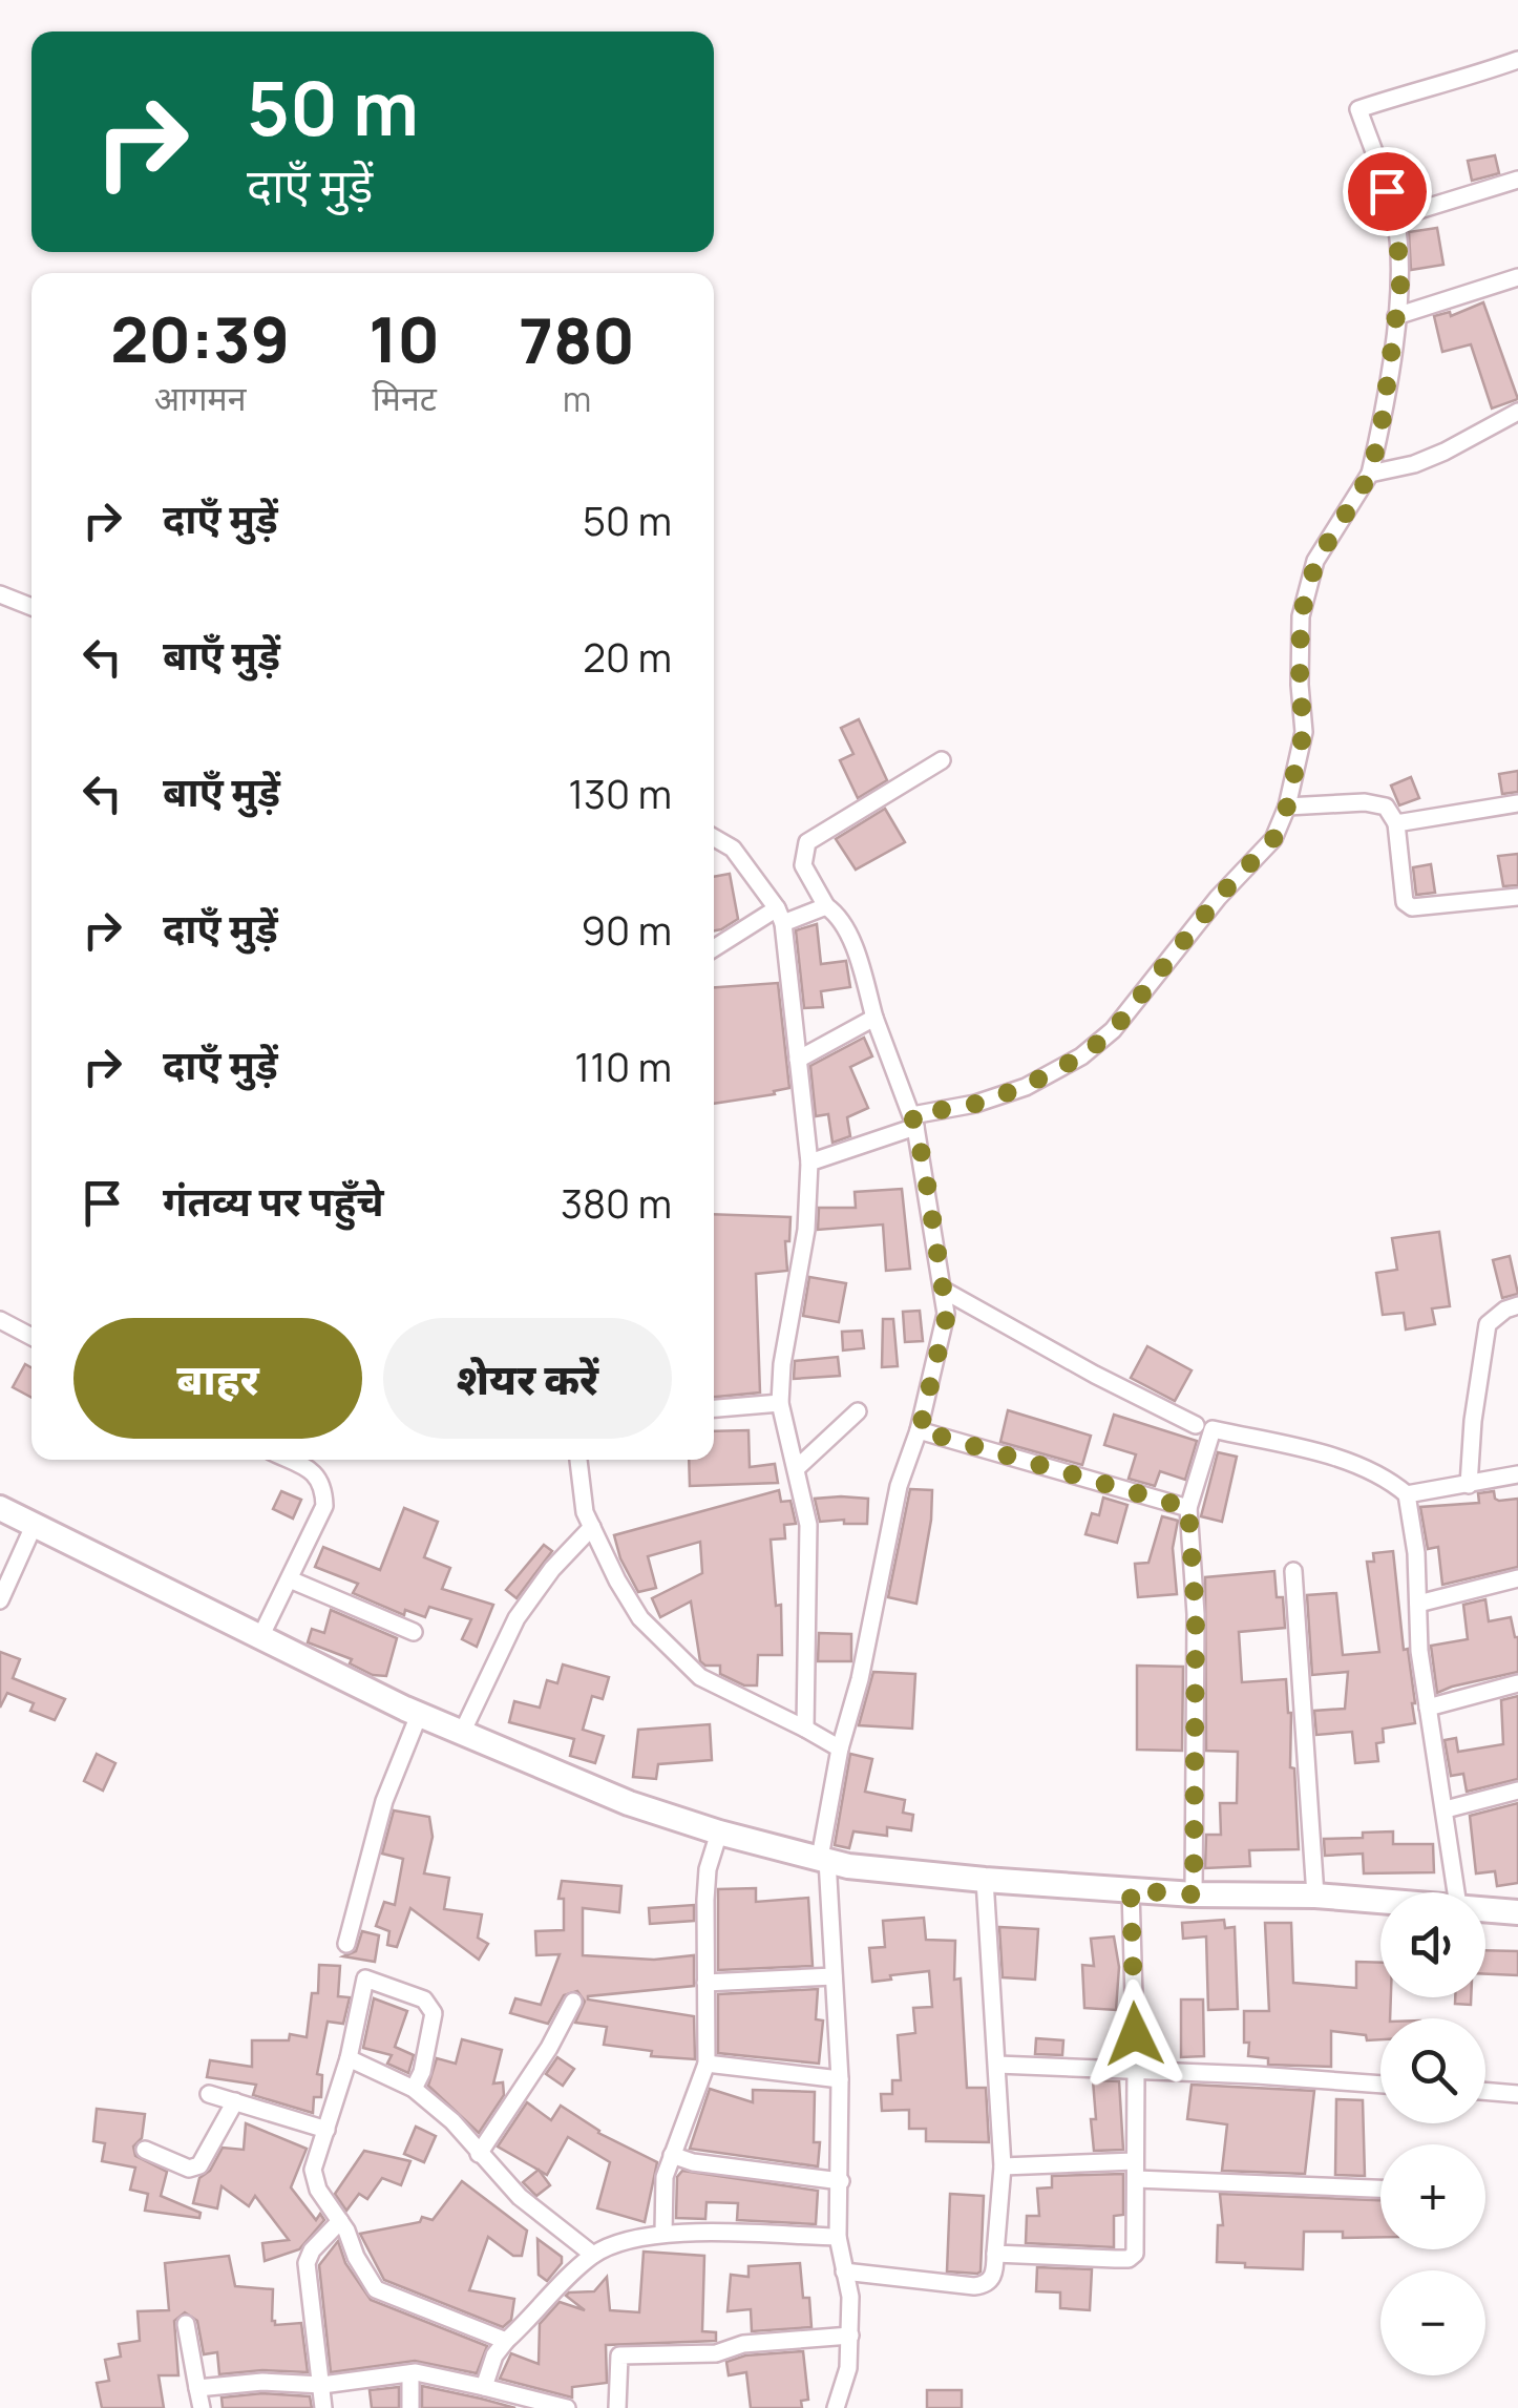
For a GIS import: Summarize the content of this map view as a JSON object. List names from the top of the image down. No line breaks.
{"page":{"turn":["50 m","दाएँ मुड़ें"],"eta":["20:39","आगमन","10","मिनट","780","m"],"list":[{"name":"दाएँ मुड़ें","value":"50 m"},{"name":"बाएँ मुड़ें","value":"20 m"},{"name":"बाएँ मुड़ें","value":"130 m"},{"name":"दाएँ मुड़ें","value":"90 m"},{"name":"दाएँ मुड़ें","value":"110 m"},{"name":"गंतव्य पर पहुँचे","value":"380 m"}],"buttons":["बाहर","शेयर करें"],"map_buttons":["+","−"]}}
